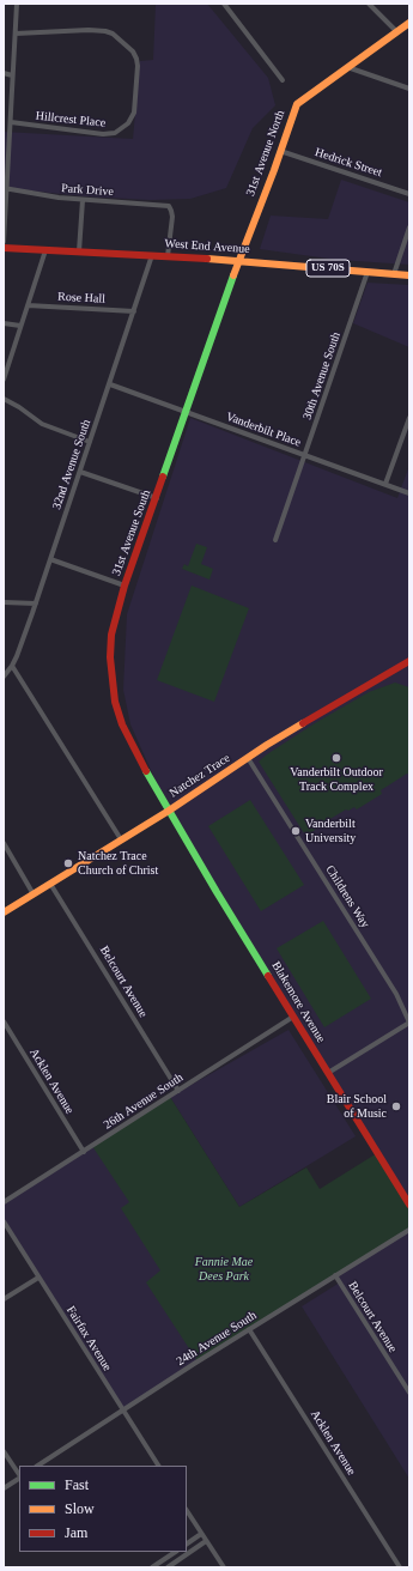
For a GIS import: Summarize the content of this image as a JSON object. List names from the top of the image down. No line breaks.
{"streets":{"main road":["31st Avenue North","West End Avenue","US 70S","31st Avenue South","Natchez Trace","Blakemore Avenue"],"street":["Hillcrest Place","Hedrick Street","Park Drive","Rose Hall","30th Avenue South","Vanderbilt Place","32nd Avenue South","Childrens Way","Belcourt Avenue","Acklen Avenue","26th Avenue South","Fairfax Avenue","24th Avenue South"]},"crossings":[["31st Avenue North","Hedrick Street"],["31st Avenue North","West End Avenue"],["31st Avenue North","31st Avenue South"],["Park Drive","West End Avenue"],["West End Avenue","30th Avenue South"],["West End Avenue","32nd Avenue South"],["West End Avenue","31st Avenue South"],["Rose Hall","32nd Avenue South"],["30th Avenue South","Vanderbilt Place"],["Vanderbilt Place","32nd Avenue South"],["Vanderbilt Place","31st Avenue South"],["31st Avenue South","Natchez Trace"],["31st Avenue South","Blakemore Avenue"],["Natchez Trace","Childrens Way"],["Natchez Trace","Belcourt Avenue"],["Natchez Trace","Blakemore Avenue"],["Belcourt Avenue","26th Avenue South"],["Belcourt Avenue","24th Avenue South"],["Blakemore Avenue","26th Avenue South"],["Acklen Avenue","26th Avenue South"],["Acklen Avenue","24th Avenue South"],["Fairfax Avenue","24th Avenue South"]],"parks":["Fannie Mae Dees Park"],"places":["Vanderbilt Outdoor Track Complex","Vanderbilt University","Natchez Trace Church of Christ","Blair School of Music"],"legend":["Fast","Slow","Jam"]}
